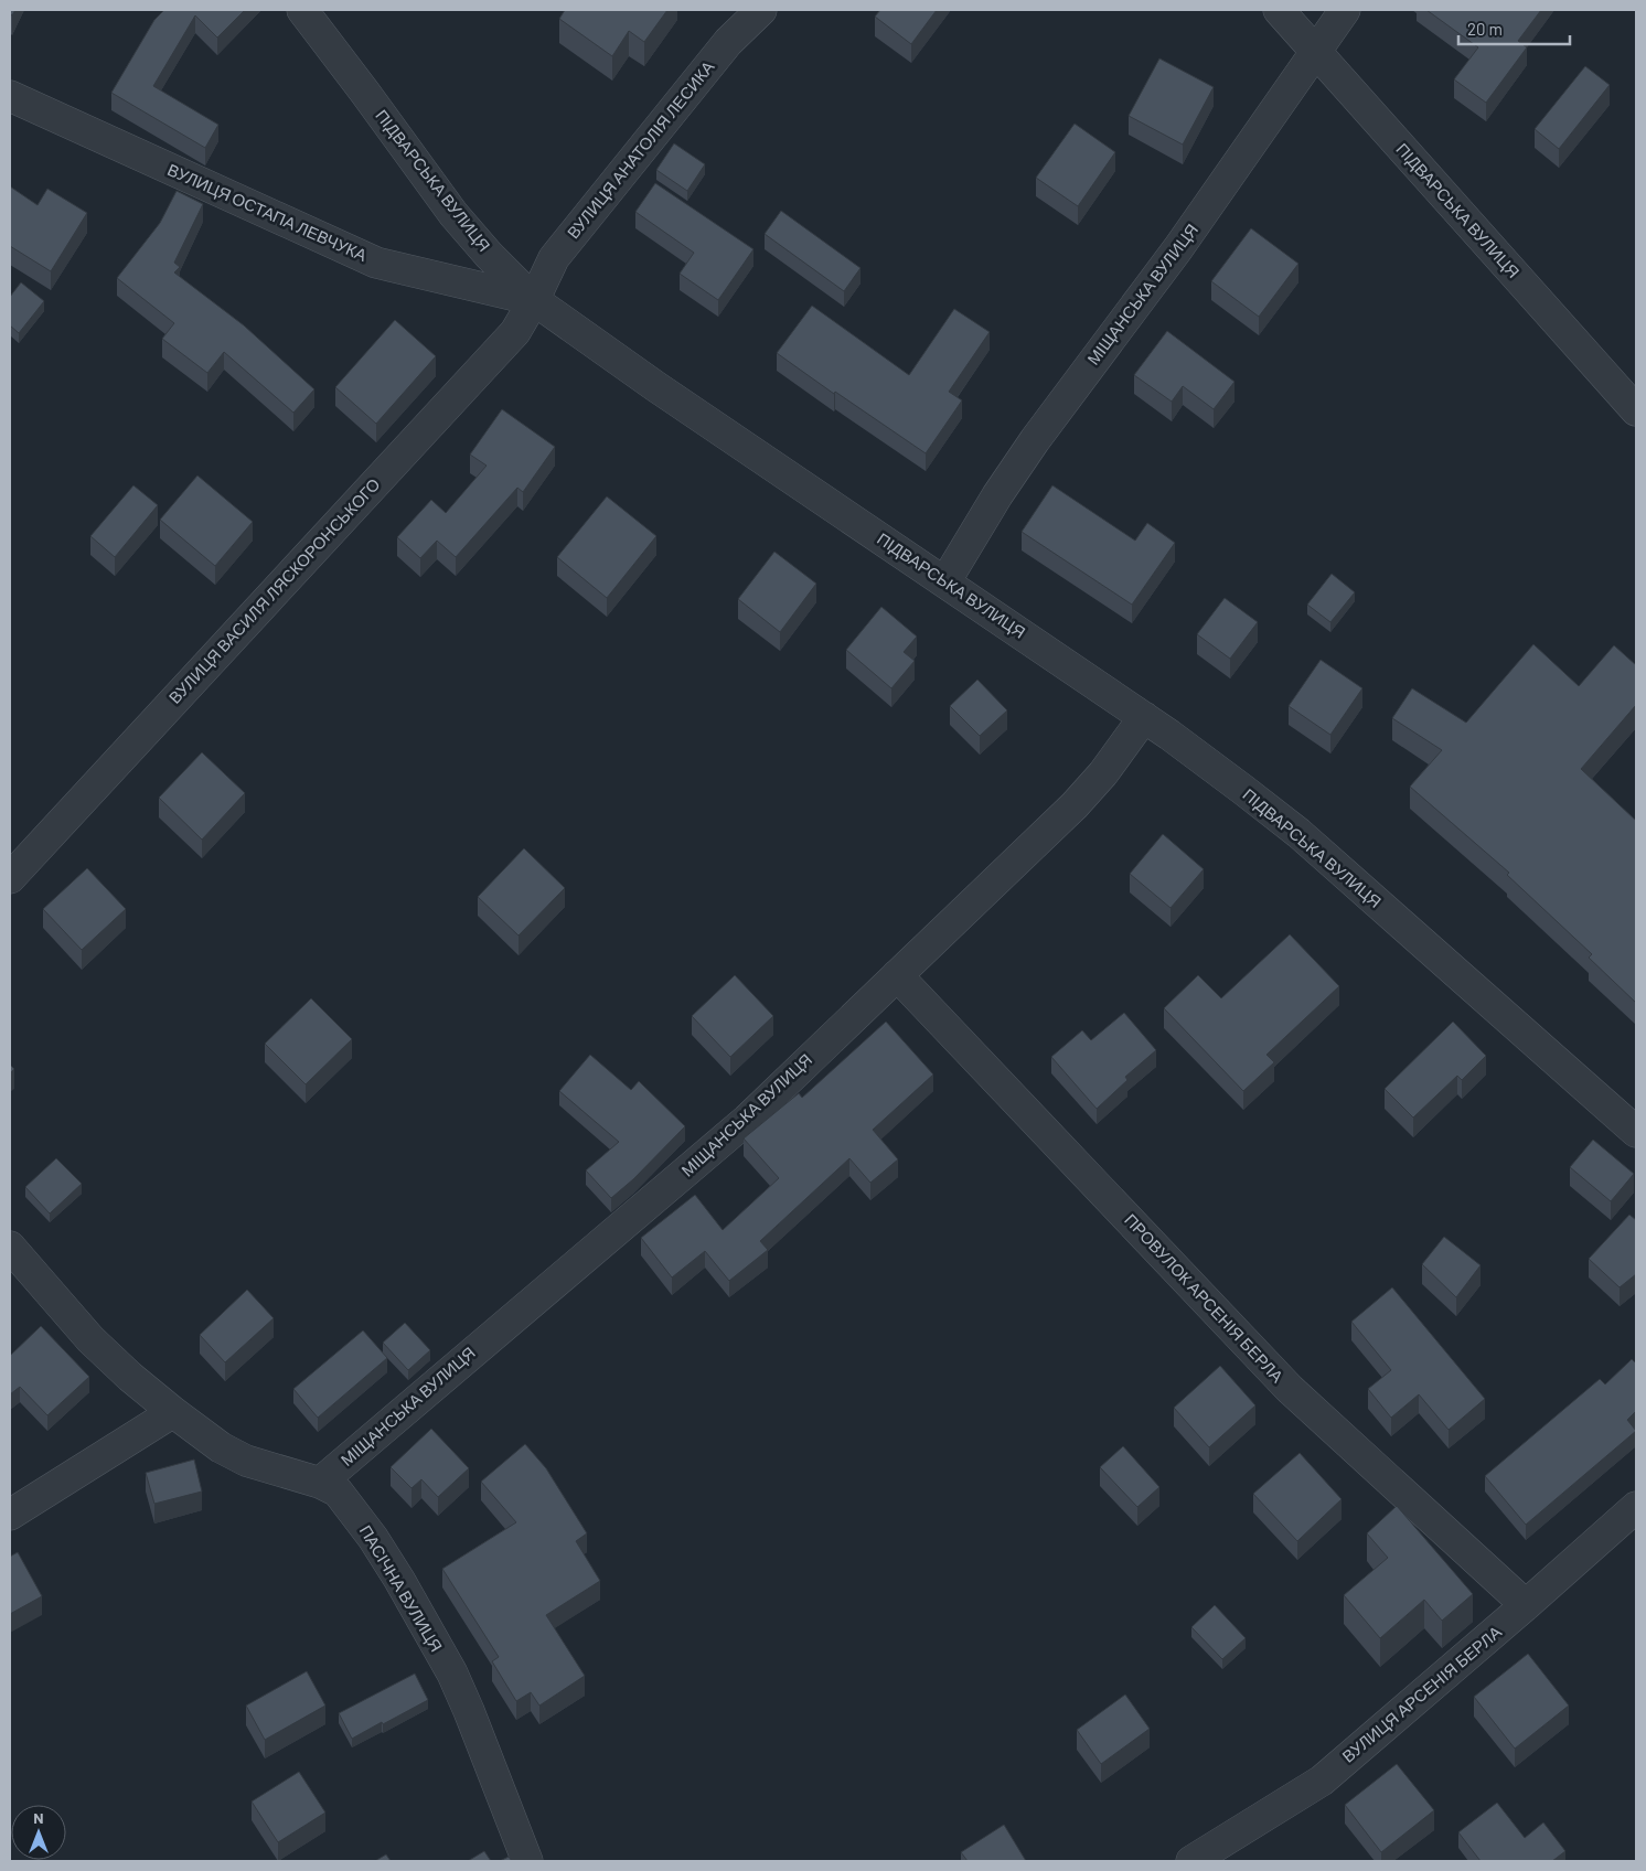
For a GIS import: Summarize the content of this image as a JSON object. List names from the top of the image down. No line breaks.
{"streets":{"street":["ВУЛИЦЯ АНАТОЛІЯ ЛЕСИКА","ПІДВАРСЬКА ВУЛИЦЯ","ВУЛИЦЯ ОСТАПА ЛЕВЧУКА","МІЩАНСЬКА ВУЛИЦЯ","ВУЛИЦЯ ВАСИЛЯ ЛЯСКОРОНСЬКОГО","ПРОВУЛОК АРСЕНІЯ БЕРЛА","ПАСІЧНА ВУЛИЦЯ","ВУЛИЦЯ АРСЕНІЯ БЕРЛА"]},"crossings":[["ВУЛИЦЯ АНАТОЛІЯ ЛЕСИКА","ПІДВАРСЬКА ВУЛИЦЯ"],["ВУЛИЦЯ АНАТОЛІЯ ЛЕСИКА","ВУЛИЦЯ ОСТАПА ЛЕВЧУКА"],["ВУЛИЦЯ АНАТОЛІЯ ЛЕСИКА","ВУЛИЦЯ ВАСИЛЯ ЛЯСКОРОНСЬКОГО"],["ПІДВАРСЬКА ВУЛИЦЯ","ВУЛИЦЯ ОСТАПА ЛЕВЧУКА"],["ПІДВАРСЬКА ВУЛИЦЯ","МІЩАНСЬКА ВУЛИЦЯ"],["ПІДВАРСЬКА ВУЛИЦЯ","ВУЛИЦЯ ВАСИЛЯ ЛЯСКОРОНСЬКОГО"],["ВУЛИЦЯ ОСТАПА ЛЕВЧУКА","ВУЛИЦЯ ВАСИЛЯ ЛЯСКОРОНСЬКОГО"],["МІЩАНСЬКА ВУЛИЦЯ","ПРОВУЛОК АРСЕНІЯ БЕРЛА"],["МІЩАНСЬКА ВУЛИЦЯ","ПАСІЧНА ВУЛИЦЯ"],["ПРОВУЛОК АРСЕНІЯ БЕРЛА","ВУЛИЦЯ АРСЕНІЯ БЕРЛА"]],"scale_bar":"20 m","north":"top"}
